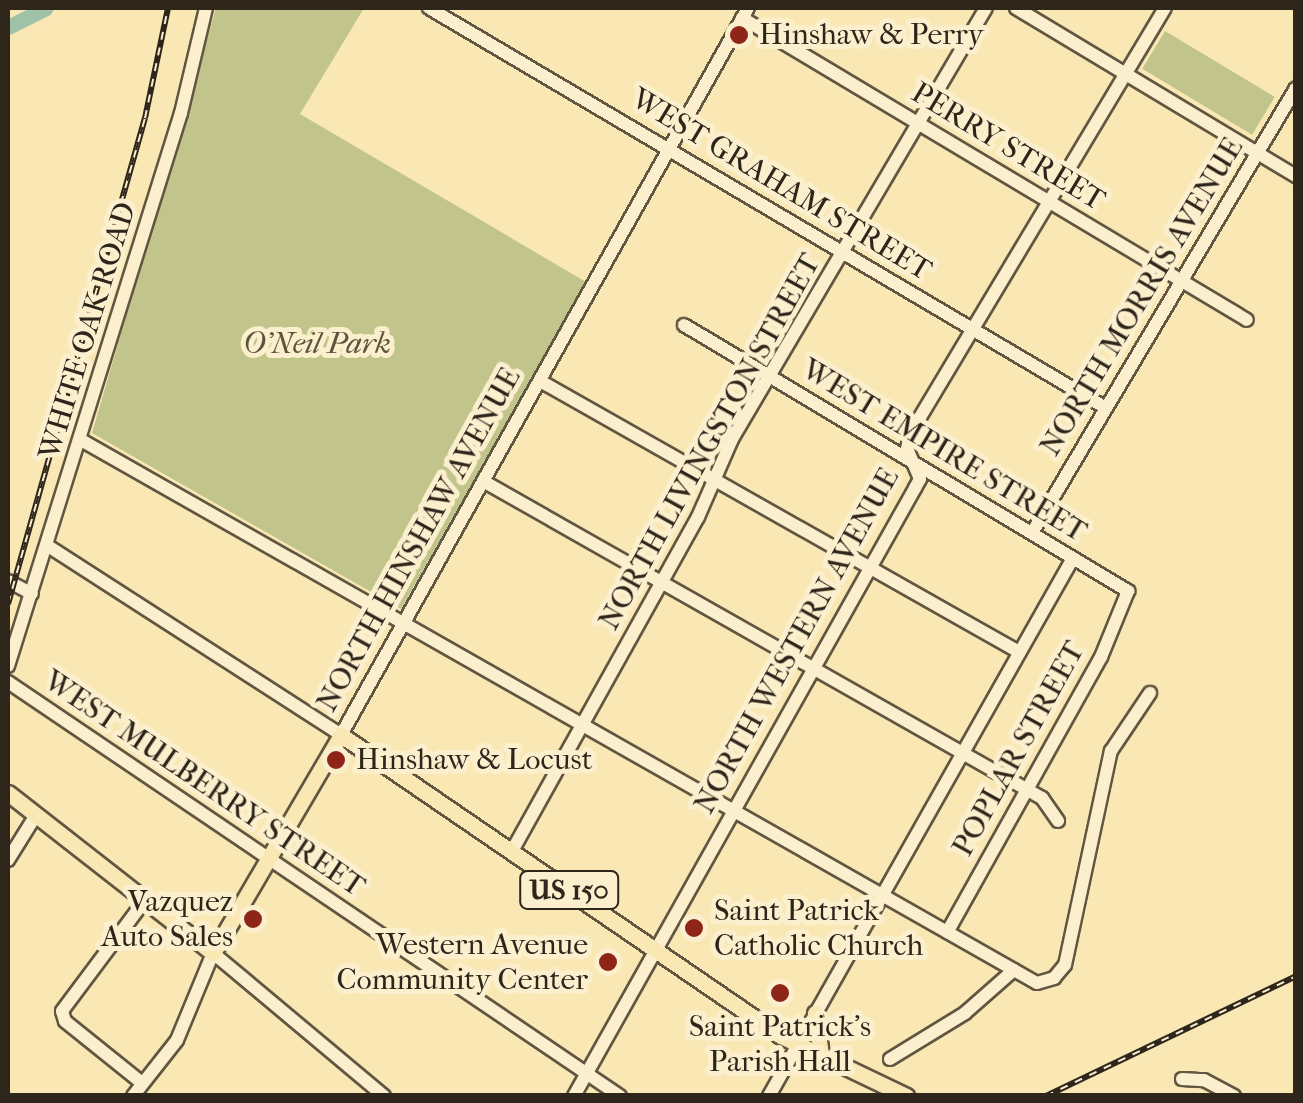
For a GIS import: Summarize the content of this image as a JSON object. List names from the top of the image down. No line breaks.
{"streets":{"main road":["NORTH HINSHAW AVENUE","US 150"],"street":["PERRY STREET","WEST GRAHAM STREET","NORTH MORRIS AVENUE","WHITE OAK ROAD","NORTH LIVINGSTON STREET","WEST EMPIRE STREET","NORTH WESTERN AVENUE","POPLAR STREET","WEST MULBERRY STREET"]},"crossings":[["PERRY STREET","NORTH MORRIS AVENUE"],["PERRY STREET","NORTH LIVINGSTON STREET"],["PERRY STREET","NORTH HINSHAW AVENUE"],["PERRY STREET","NORTH WESTERN AVENUE"],["WEST GRAHAM STREET","NORTH MORRIS AVENUE"],["WEST GRAHAM STREET","NORTH LIVINGSTON STREET"],["WEST GRAHAM STREET","NORTH HINSHAW AVENUE"],["WEST GRAHAM STREET","NORTH WESTERN AVENUE"],["NORTH MORRIS AVENUE","WEST EMPIRE STREET"],["NORTH LIVINGSTON STREET","WEST EMPIRE STREET"],["NORTH LIVINGSTON STREET","US 150"],["WEST EMPIRE STREET","NORTH WESTERN AVENUE"],["WEST EMPIRE STREET","POPLAR STREET"],["NORTH HINSHAW AVENUE","WEST MULBERRY STREET"],["NORTH HINSHAW AVENUE","US 150"],["NORTH WESTERN AVENUE","WEST MULBERRY STREET"],["NORTH WESTERN AVENUE","US 150"]],"parks":["O'Neil Park"],"places":["Hinshaw & Perry","Hinshaw & Locust","Vazquez Auto Sales","Saint Patrick Catholic Church","Western Avenue Community Center","Saint Patrick's Parish Hall"]}
